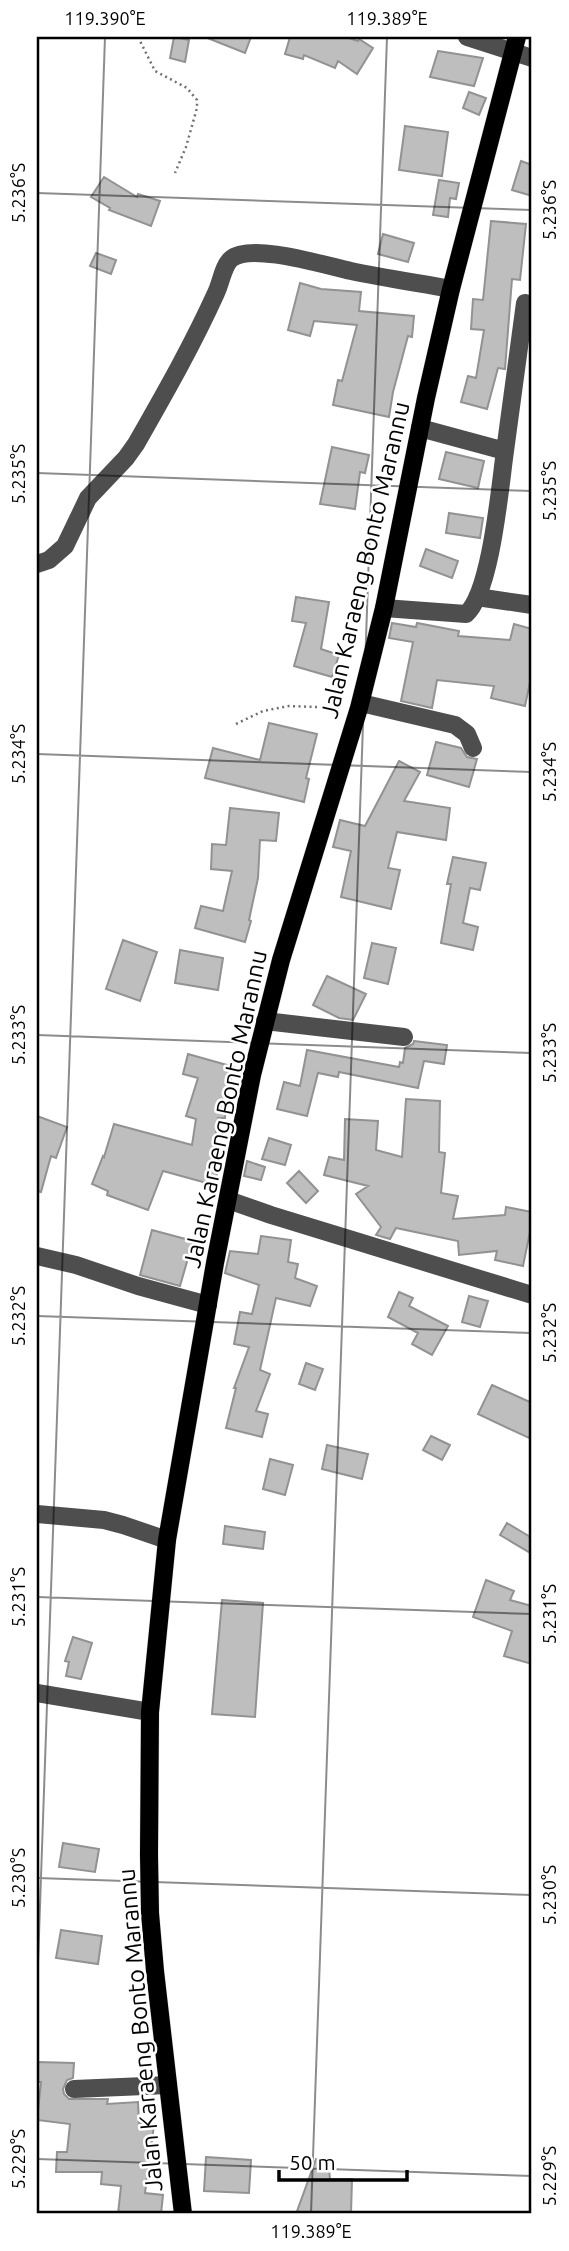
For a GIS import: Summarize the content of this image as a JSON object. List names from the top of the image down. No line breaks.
{"streets":{"main road":["Jalan Karaeng Bonto Marannu"]},"scale_bar":"50 m","coordinates":["119.390°E","119.389°E","5.236°S","5.235°S","5.234°S","5.233°S","5.232°S","5.231°S","5.230°S","5.229°S"]}
